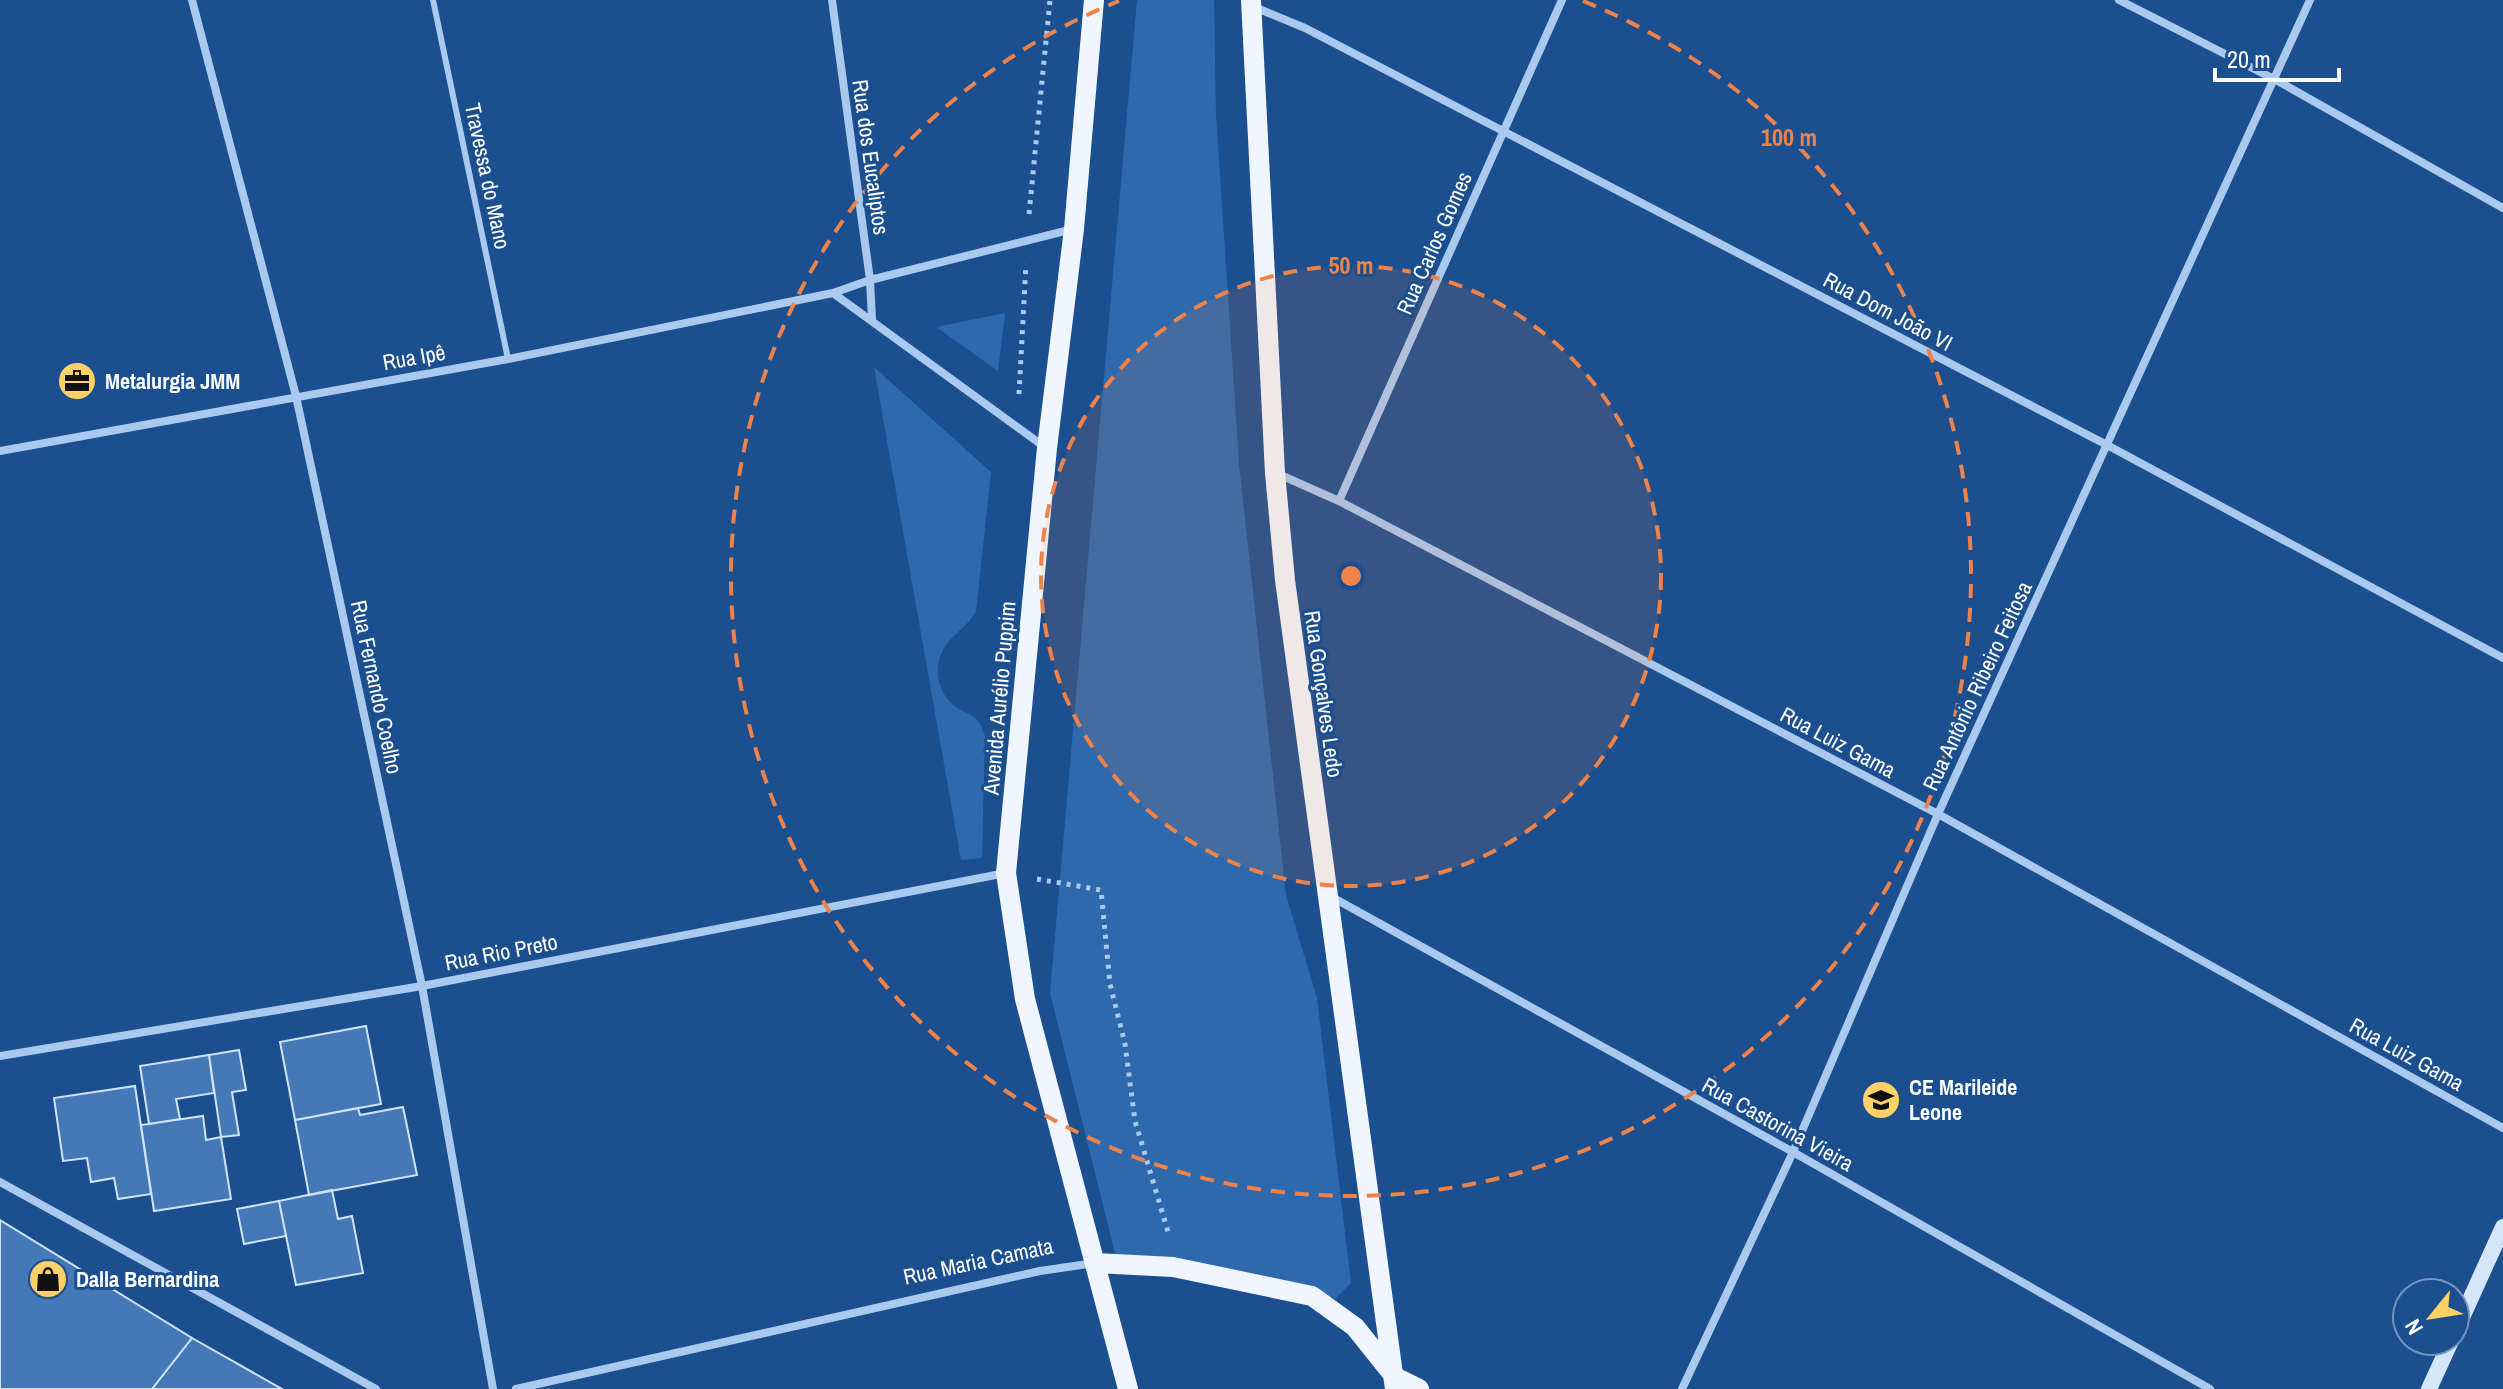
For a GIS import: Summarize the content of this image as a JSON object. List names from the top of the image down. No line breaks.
{"streets":{"main road":["Rua Gonçalves Ledo","Avenida Aurélio Puppim","Rua Maria Camata"],"street":["Rua dos Eucaliptos","Rua Carlos Gomes","Rua Dom João VI","Rua Ipê","Rua Antônio Ribeiro Feitosa","Rua Fernando Coelho","Rua Luiz Gama","Rua Rio Preto","Rua Castorina Vieira"],"lane":["Travessa do Mano"]},"crossings":[["Rua dos Eucaliptos","Rua Ipê"],["Travessa do Mano","Rua Ipê"],["Rua Carlos Gomes","Rua Dom João VI"],["Rua Carlos Gomes","Rua Luiz Gama"],["Rua Dom João VI","Rua Antônio Ribeiro Feitosa"],["Rua Dom João VI","Rua Gonçalves Ledo"],["Rua Ipê","Rua Fernando Coelho"],["Rua Ipê","Avenida Aurélio Puppim"],["Rua Antônio Ribeiro Feitosa","Rua Luiz Gama"],["Rua Antônio Ribeiro Feitosa","Rua Castorina Vieira"],["Rua Fernando Coelho","Rua Rio Preto"],["Rua Gonçalves Ledo","Rua Luiz Gama"],["Rua Gonçalves Ledo","Rua Castorina Vieira"],["Rua Gonçalves Ledo","Rua Maria Camata"],["Avenida Aurélio Puppim","Rua Rio Preto"],["Avenida Aurélio Puppim","Rua Maria Camata"]],"places":{"office":["Metalurgia JMM"],"school or university":["CE Marileide Leone"],"shop":["Dalla Bernardina"]},"scale_bar":"20 m","north":"bottom left","rings":["100 m","50 m"]}
